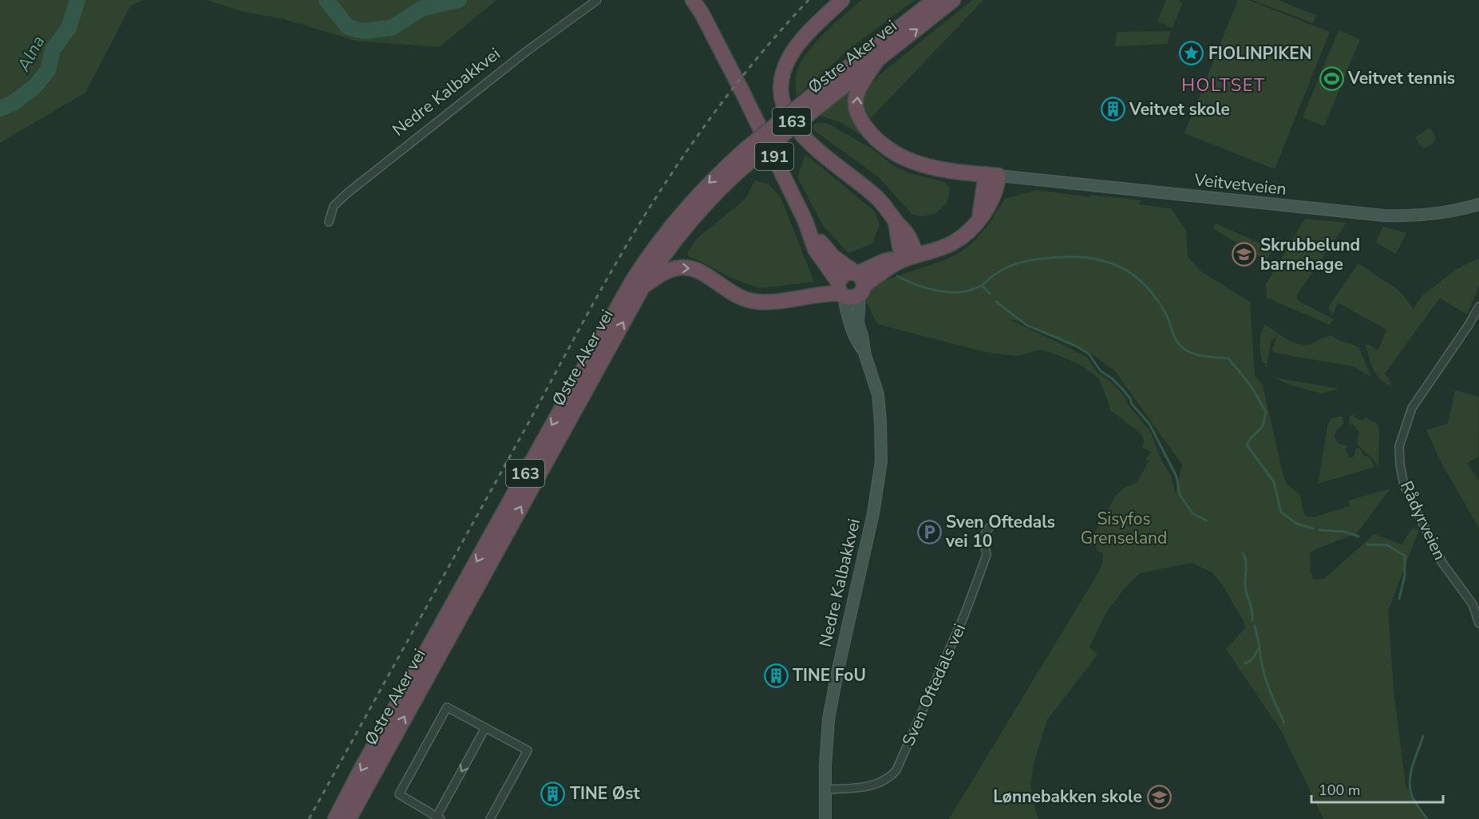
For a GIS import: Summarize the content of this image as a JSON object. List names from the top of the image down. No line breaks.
{"streets":{"highway":["Østre Aker vei","Nedre Kalbakkvei","163","191"],"main road":["Veitvetveien"],"street":["Rådyrveien","Sven Oftedals vei"]},"crossings":[["Østre Aker vei","163"],["Nedre Kalbakkvei","Sven Oftedals vei"],["163","Veitvetveien"]],"districts":["HOLTSET"],"water":["Alna"],"parks":["Sisyfos Grenseland"],"places":{"place":["FIOLINPIKEN"],"sports":["Veitvet tennis"],"building":["Veitvet skole","TINE FoU","TINE Øst"],"school or university":["Skrubbelund barnehage","Lønnebakken skole"],"parking":["Sven Oftedals vei 10"]},"scale_bar":"100 m"}
